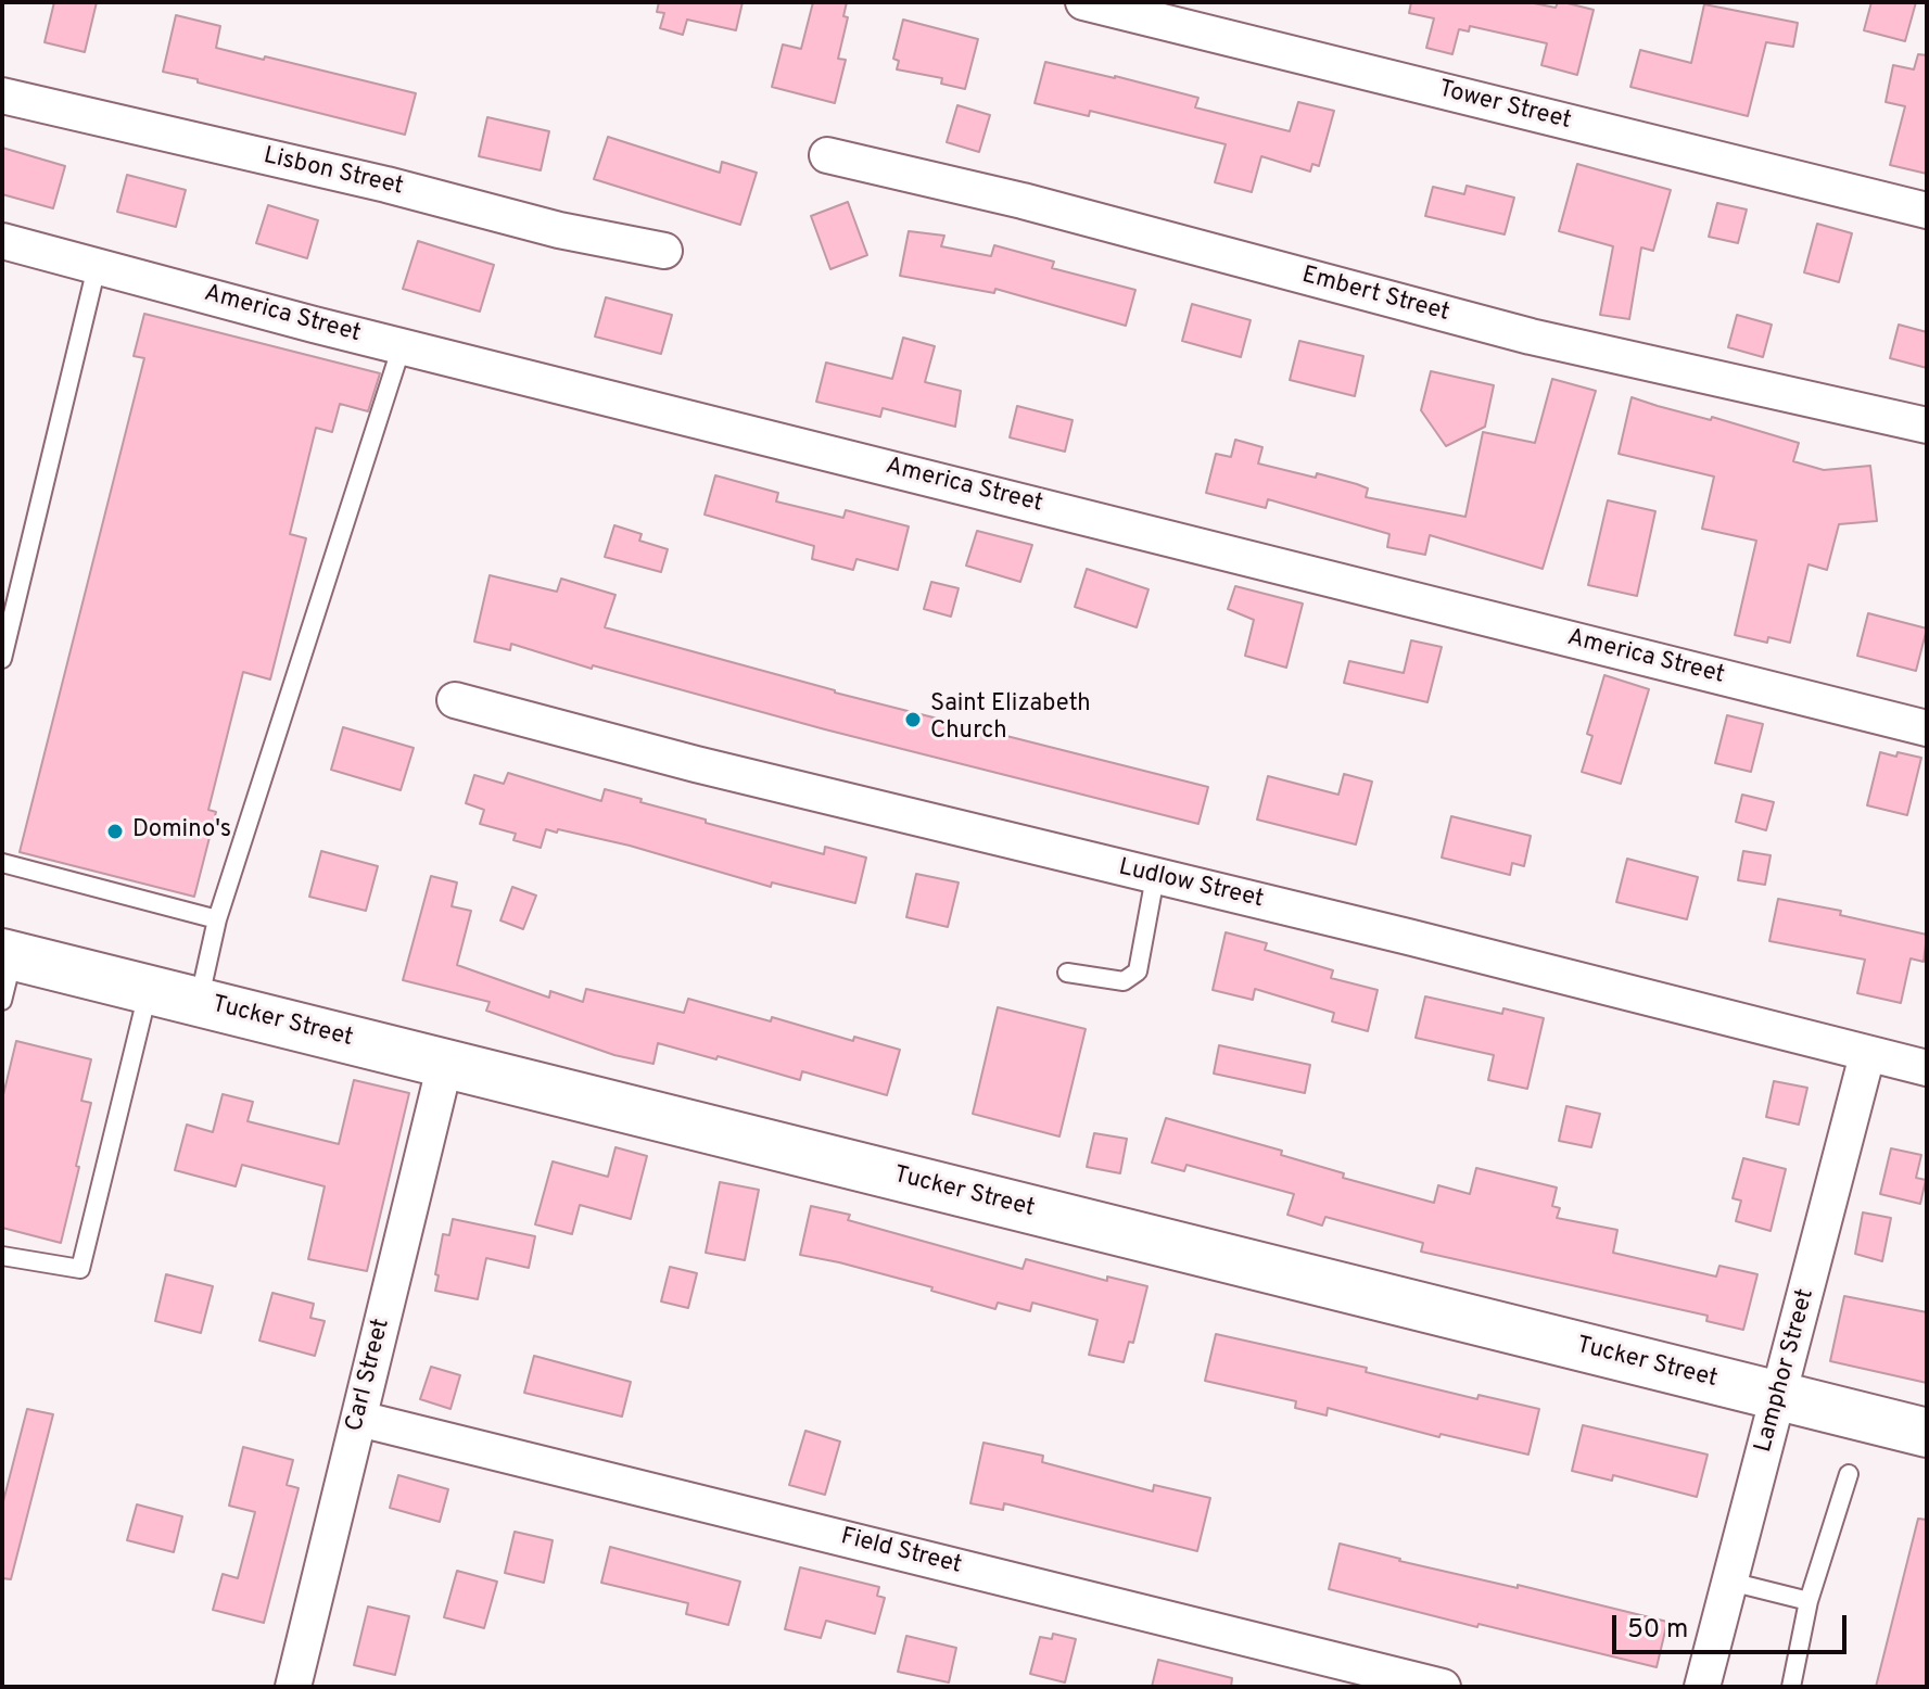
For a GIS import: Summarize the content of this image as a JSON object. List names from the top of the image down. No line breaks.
{"streets":{"street":["Tower Street","Lisbon Street","Embert Street","America Street","Ludlow Street","Tucker Street","Lamphor Street","Carl Street","Field Street"]},"crossings":[["Ludlow Street","Lamphor Street"],["Tucker Street","Lamphor Street"],["Tucker Street","Carl Street"],["Carl Street","Field Street"]],"places":["Saint Elizabeth Church","Domino's"],"scale_bar":"50 m"}
